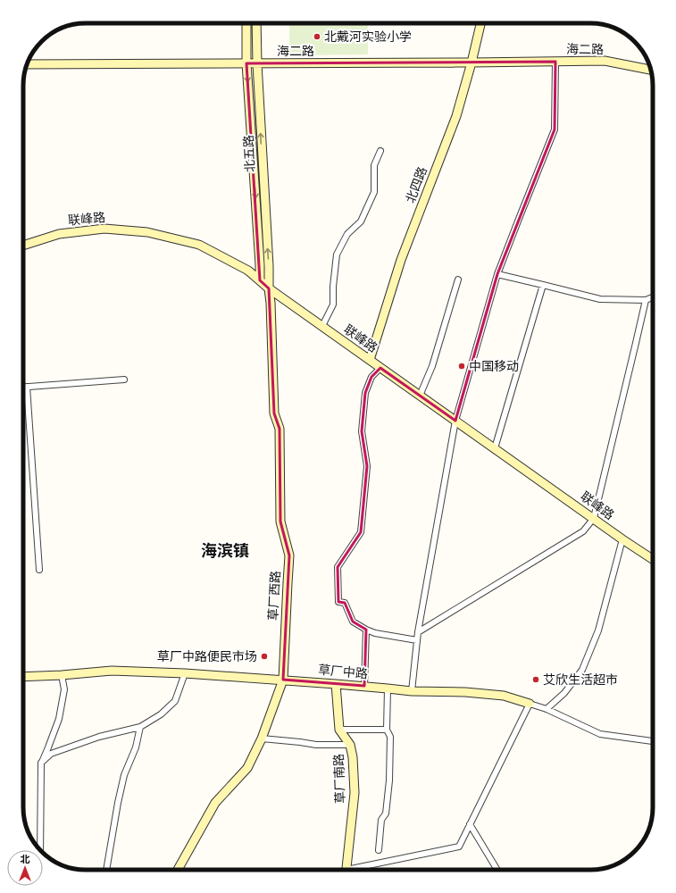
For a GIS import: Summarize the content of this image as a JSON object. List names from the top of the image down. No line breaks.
{"streets":{"main road":["海二路","北五路","北四路","联峰路","草厂西路","草厂中路","草厂南路"]},"crossings":[["海二路","北五路"],["海二路","北四路"],["北五路","联峰路"],["北五路","草厂西路"],["北四路","联峰路"],["联峰路","草厂西路"],["草厂西路","草厂中路"]],"districts":["海滨镇"],"places":["北戴河实验小学","中国移动","草厂中路便民市场","艾欣生活超市"],"north":"top"}
